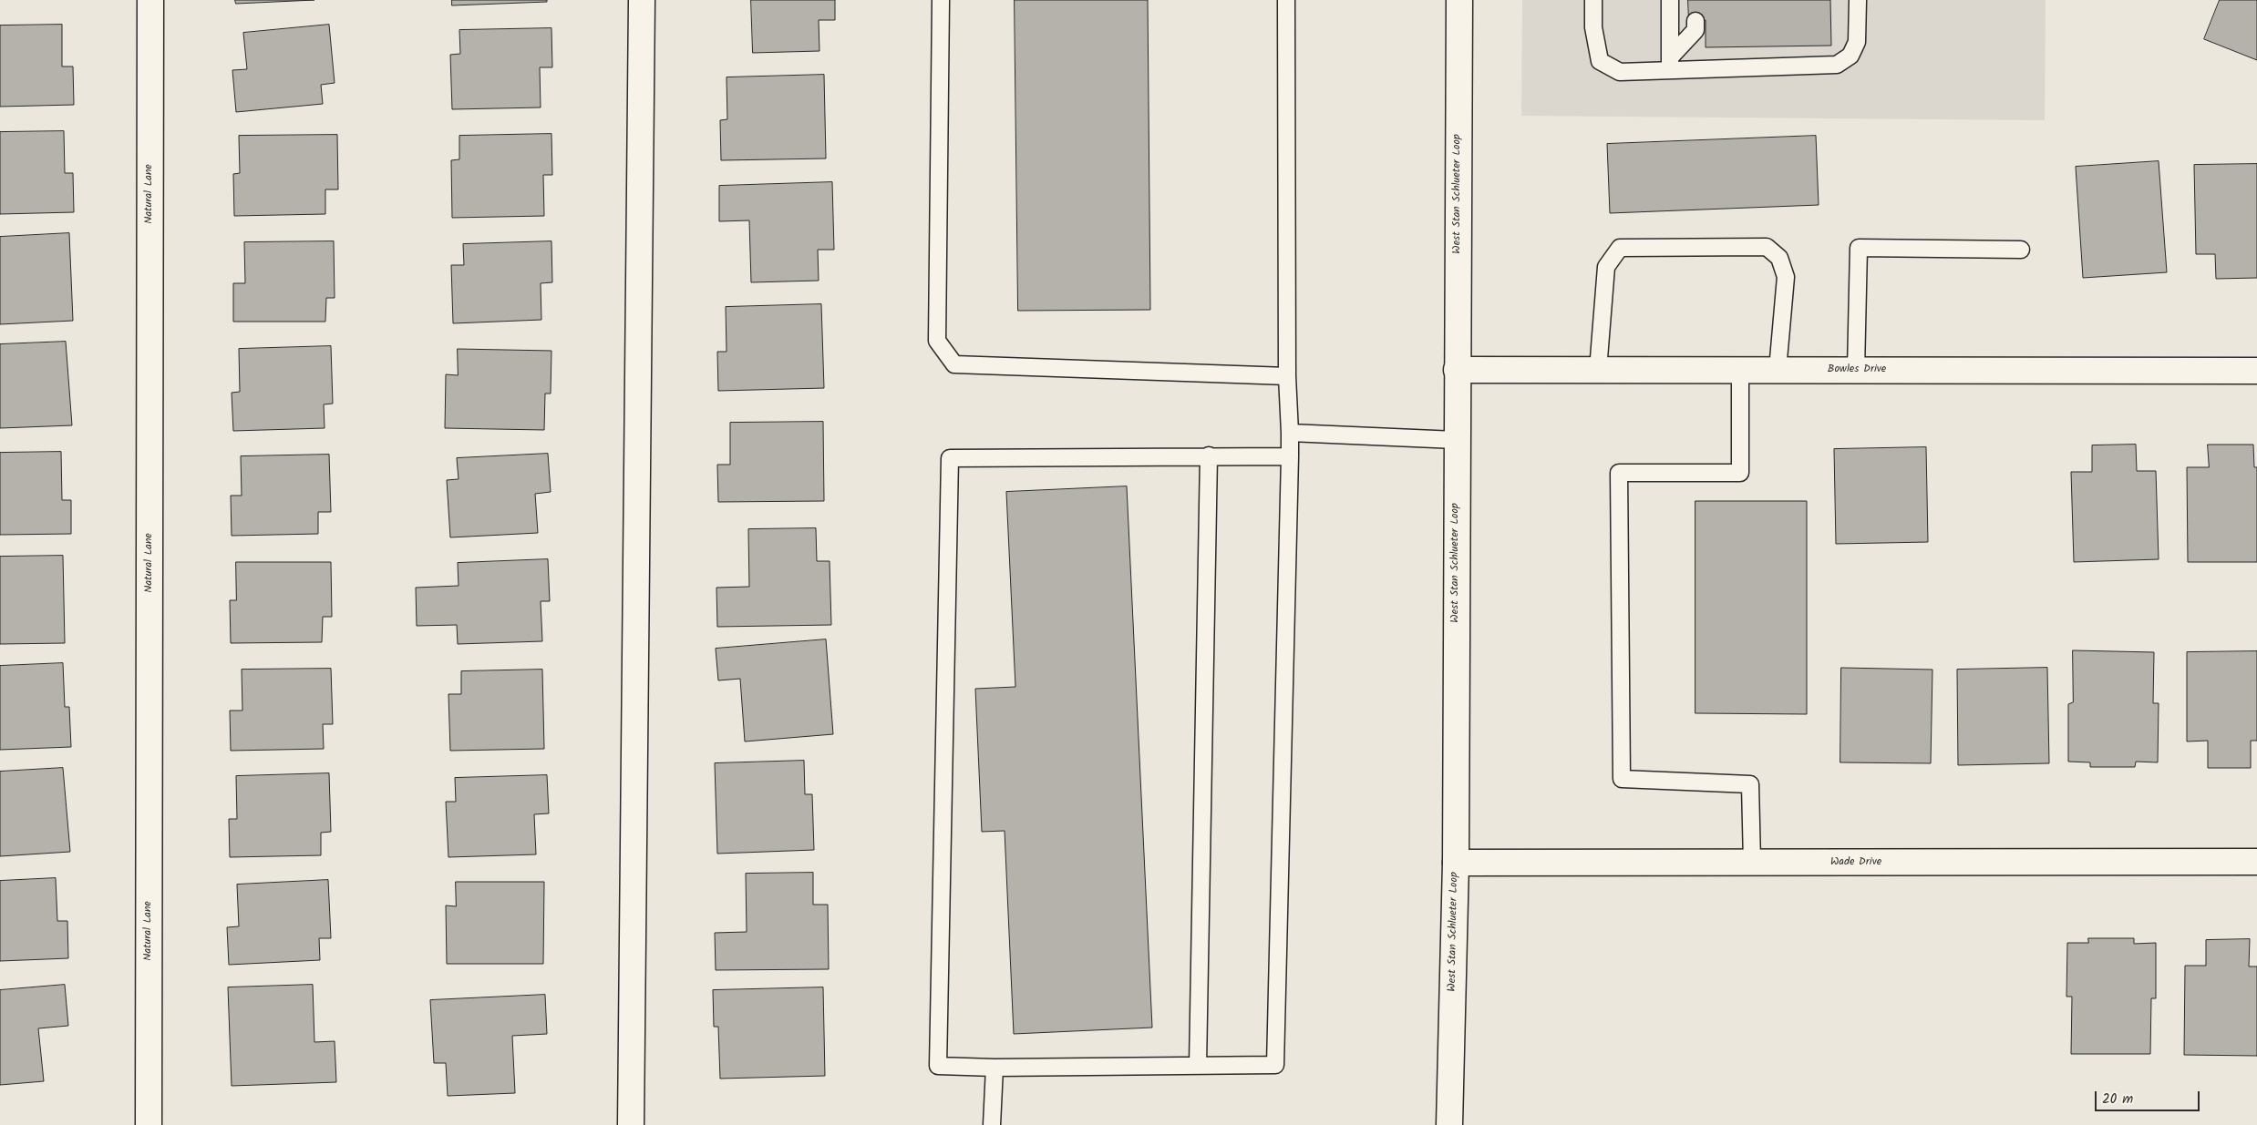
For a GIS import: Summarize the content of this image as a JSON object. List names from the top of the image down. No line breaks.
{"streets":{"street":["Natural Lane","West Stan Schlueter Loop","Bowles Drive","Wade Drive"]},"crossings":[["West Stan Schlueter Loop","Bowles Drive"],["West Stan Schlueter Loop","Wade Drive"]],"scale_bar":"20 m"}
